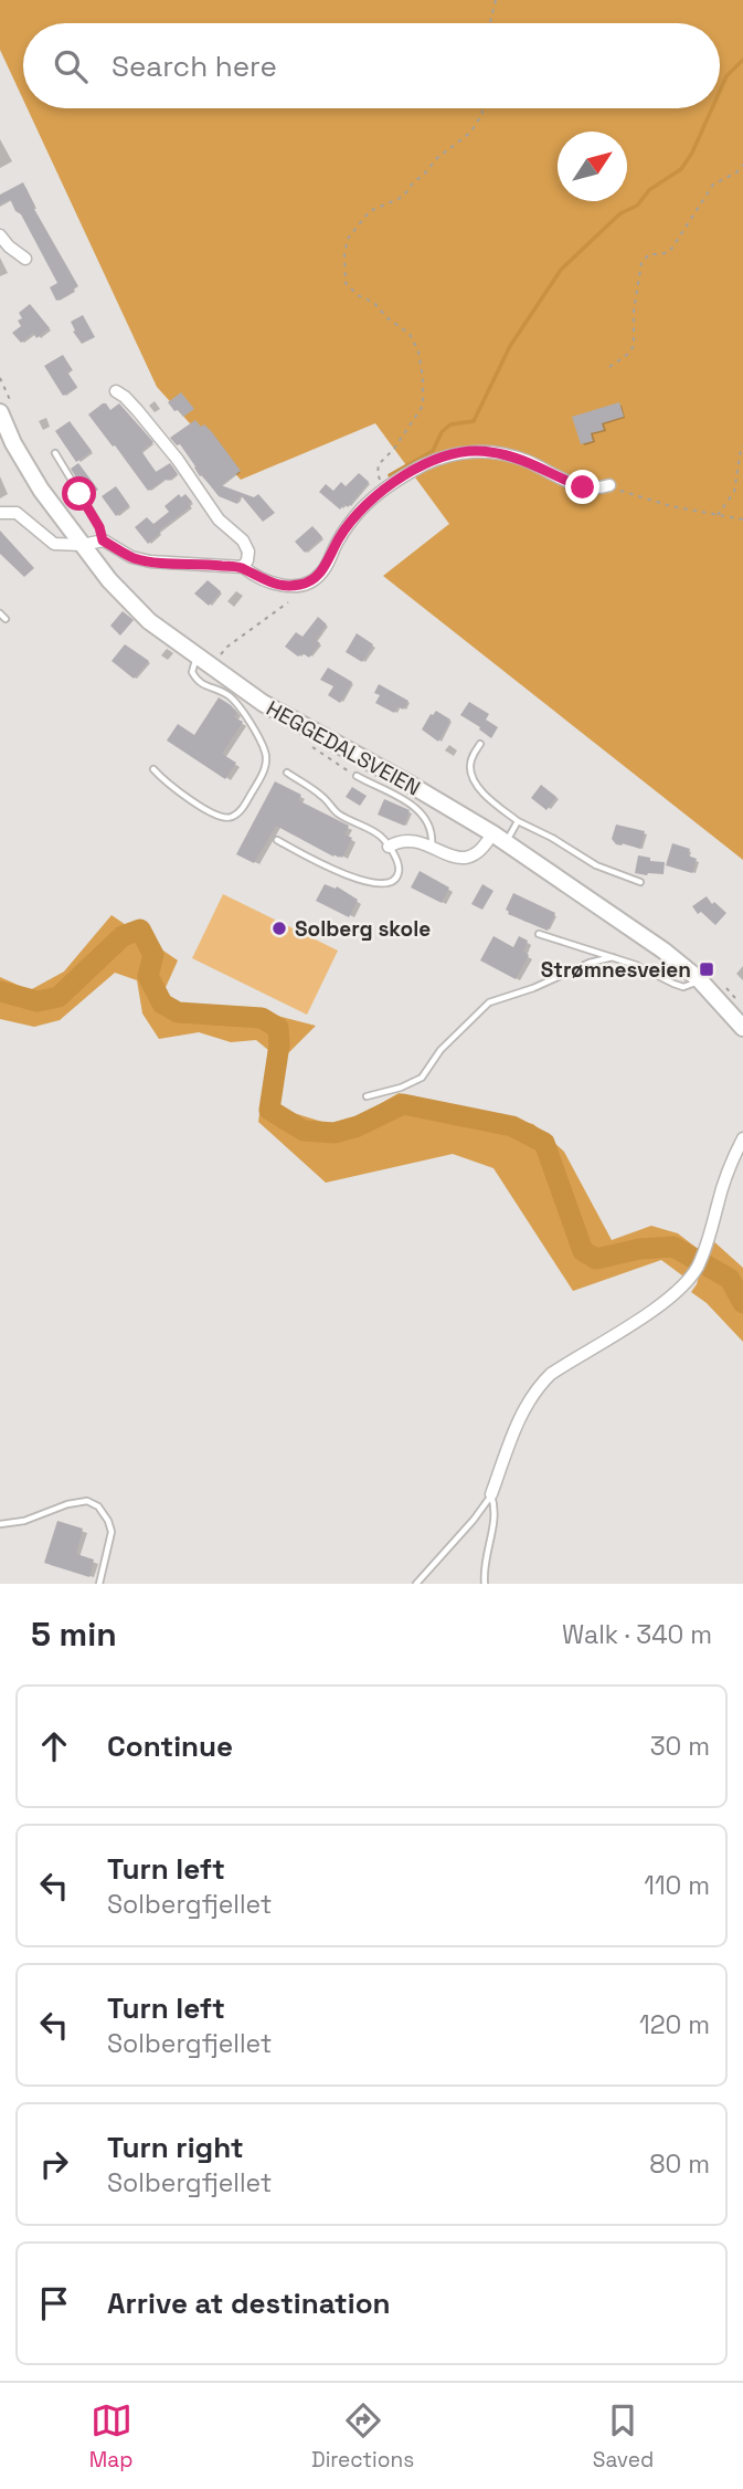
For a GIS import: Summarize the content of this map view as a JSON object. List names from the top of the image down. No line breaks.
{"streets":{"main road":["HEGGEDALSVEIEN"]},"places":{"other":["Solberg skole"],"transit":["Strømnesveien"]},"north":"top right","page":{"search":"Search here","heading":["5 min","Walk · 340 m"],"list":[["Continue","30 m"],["Turn left","Solbergfjellet","110 m"],["Turn left","Solbergfjellet","120 m"],["Turn right","Solbergfjellet","80 m"],"Arrive at destination"],"nav":["Map","Directions","Saved"]}}
